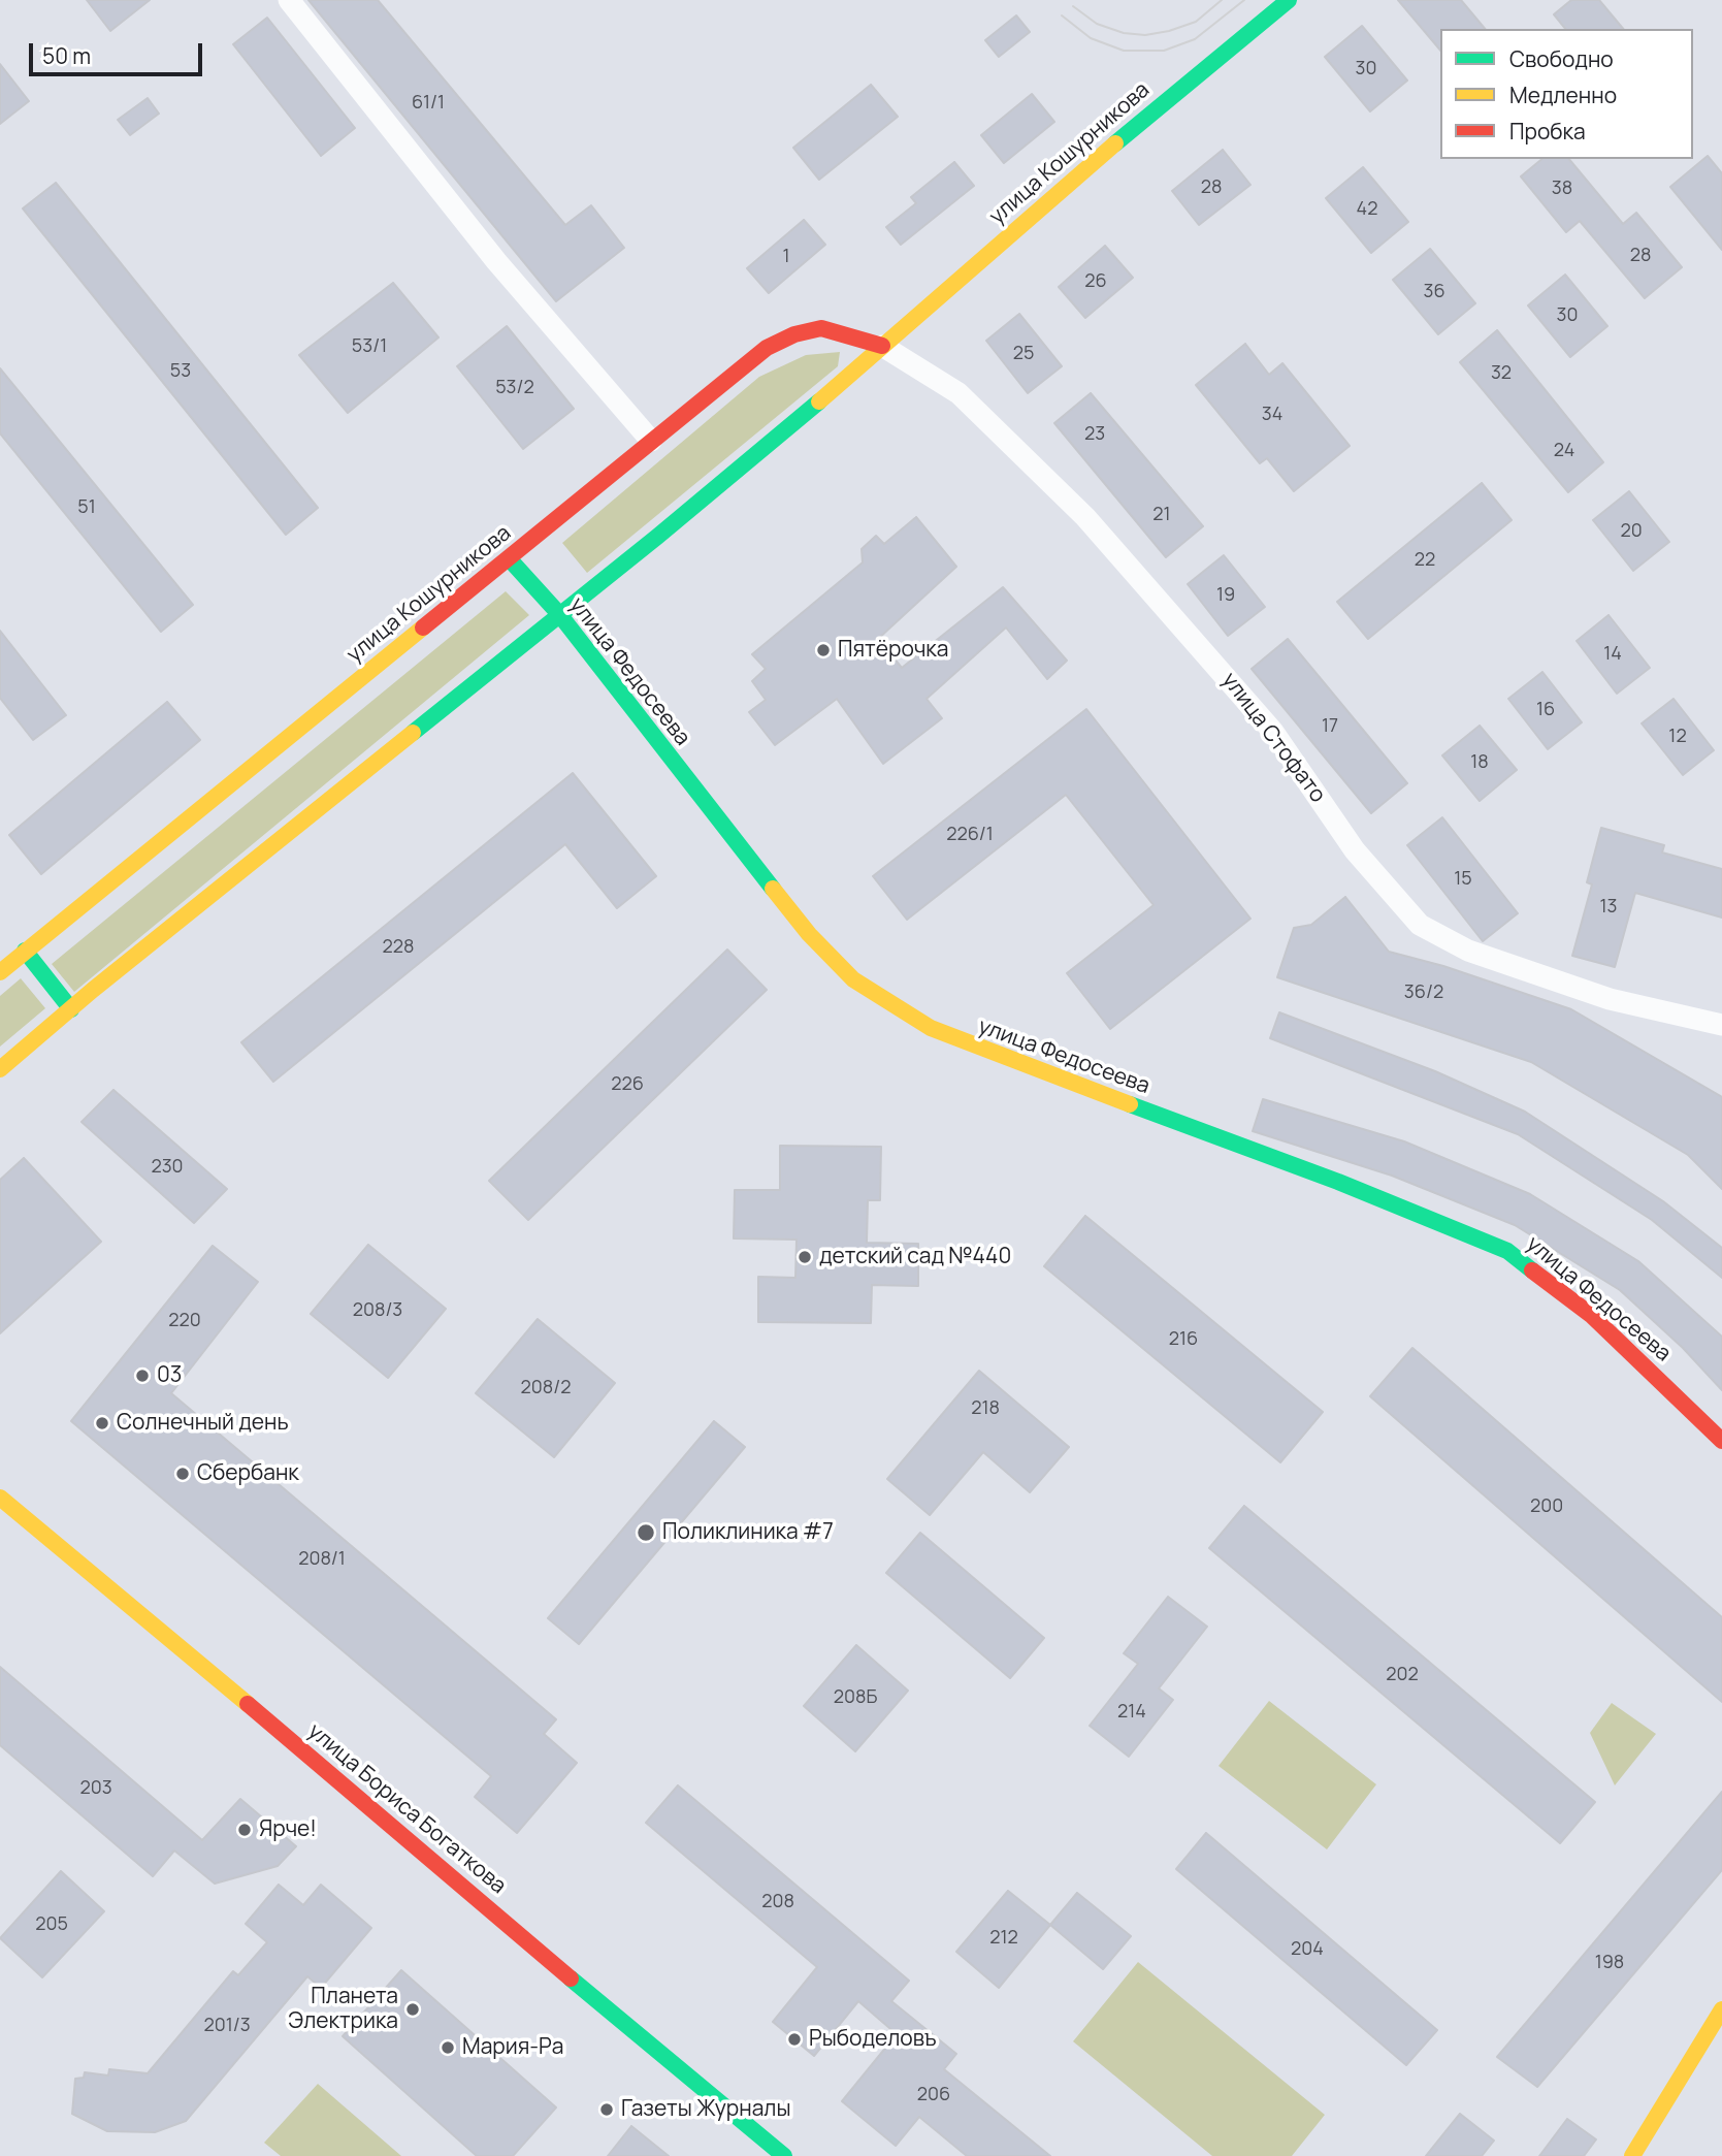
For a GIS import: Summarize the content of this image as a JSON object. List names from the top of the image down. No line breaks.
{"streets":{"main road":["улица Кошурникова","улица Федосеева","улица Бориса Богаткова"],"street":["улица Стофато"]},"crossings":[["улица Кошурникова","улица Федосеева"],["улица Кошурникова","улица Стофато"]],"places":["Пятёрочка","детский сад №440","03","Солнечный день","Сбербанк","Поликлиника #7","Ярче!","Планета Электрика","Рыбоделовъ","Мария-Ра","Газеты Журналы"],"house_numbers":["30","61/1","28","38","42","28","1","26","36","30","53/1","25","53","32","53/2","34","23","24","51","21","20","22","19","14","16","17","12","18","226/1","15","13","228","36/2","226","230","208/3","220","216","208/2","218","200","208/1","202","208Б","214","203","208","205","212","204","198","201/3","206"],"legend":["Свободно","Медленно","Пробка"],"scale_bar":"50 m"}
